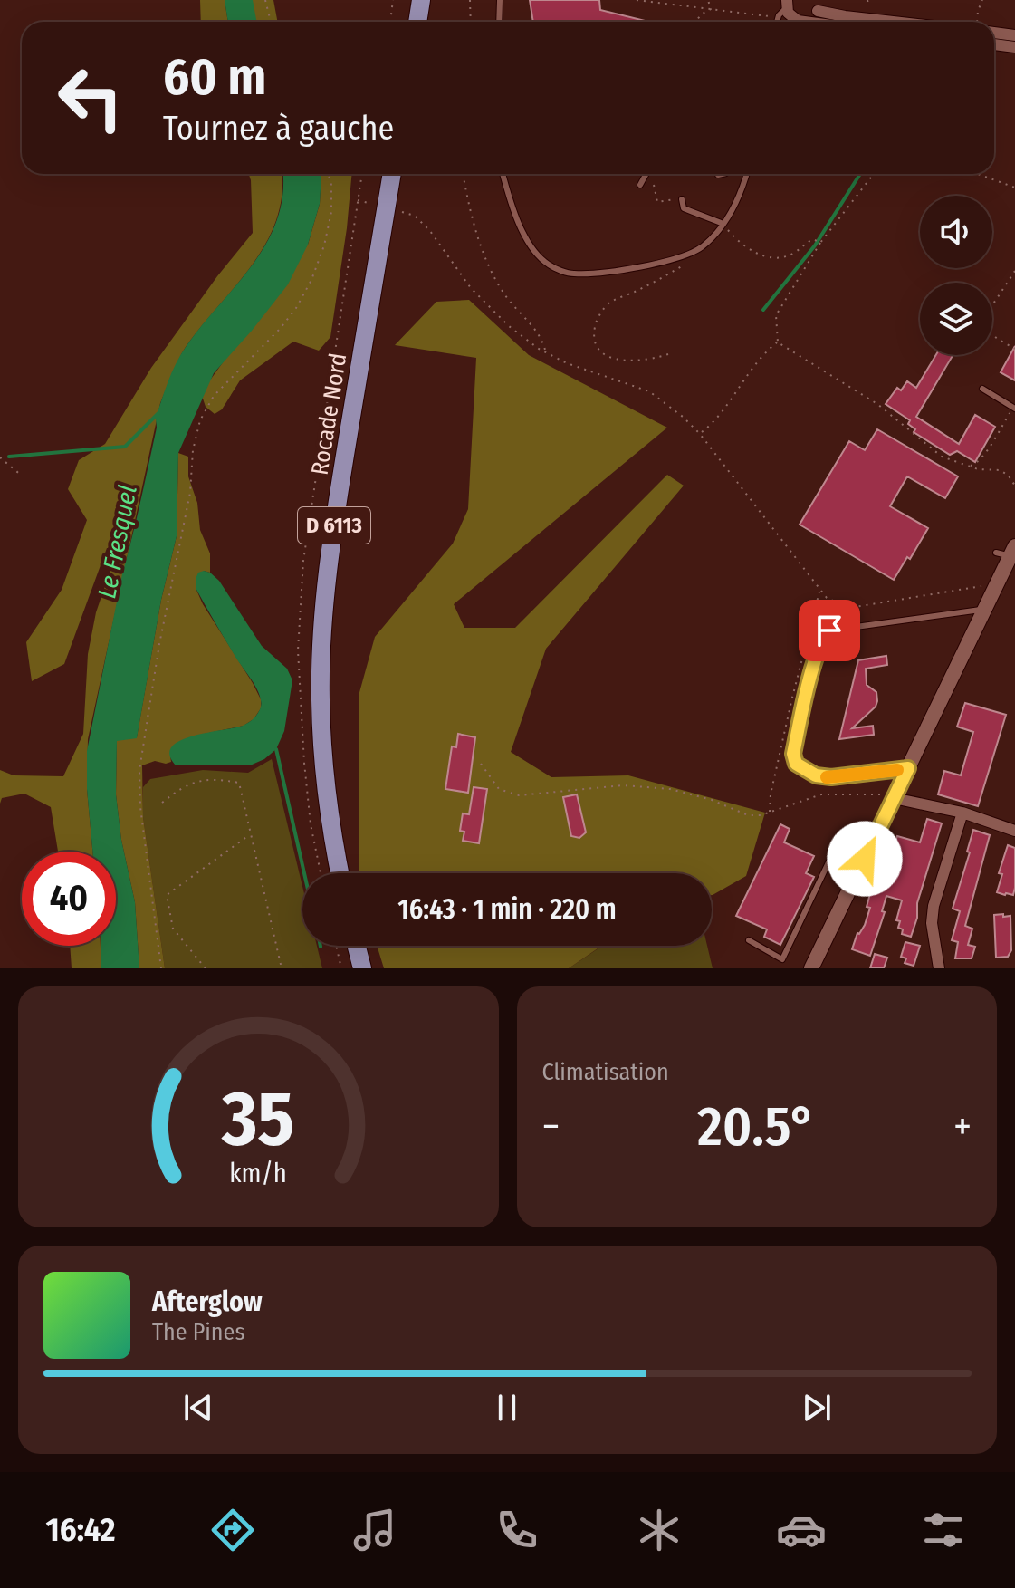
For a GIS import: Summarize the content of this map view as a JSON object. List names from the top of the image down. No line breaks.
{"streets":{"main road":["Rocade Nord","D 6113"]},"water":["Le Fresquel"],"page":{"turn":["60 m","Tournez à gauche"],"limit":"40","trip":"16:43 · 1 min · 220 m","tile":"Climatisation","heat":["−","20.5°","+"],"song":["Afterglow","The Pines"],"tabs":"16:42","gauge":["35","km/h"]}}
